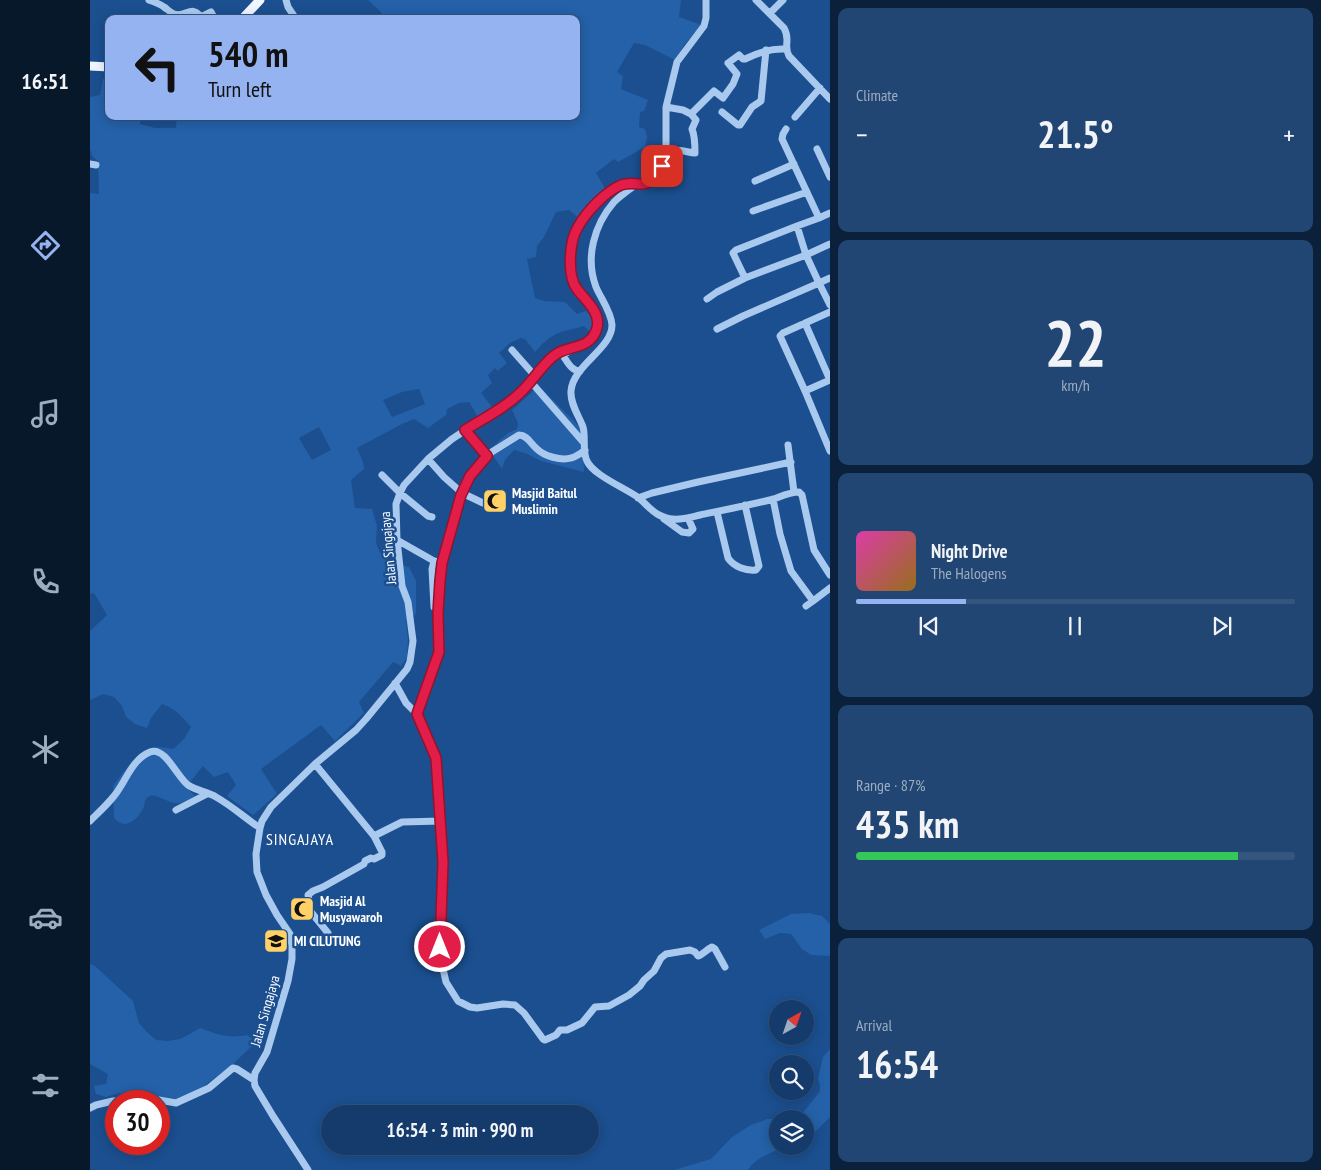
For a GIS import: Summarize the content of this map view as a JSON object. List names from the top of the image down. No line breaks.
{"streets":{"street":["Jalan Singajaya"]},"districts":["SINGAJAYA"],"places":{"mosque":["Masjid Baitul Muslimin","Masjid Al Musyawaroh"],"school or university":["MI CILUTUNG"]},"north":"top right","page":{"tabs":"16:51","tile":["Climate",["22","km/h"],["Range · 87%","435 km"],["Arrival","16:54"]],"turn":["540 m","Turn left"],"heat":["−","21.5°","+"],"song":["Night Drive","The Halogens"],"limit":"30","trip":"16:54 · 3 min · 990 m"}}
